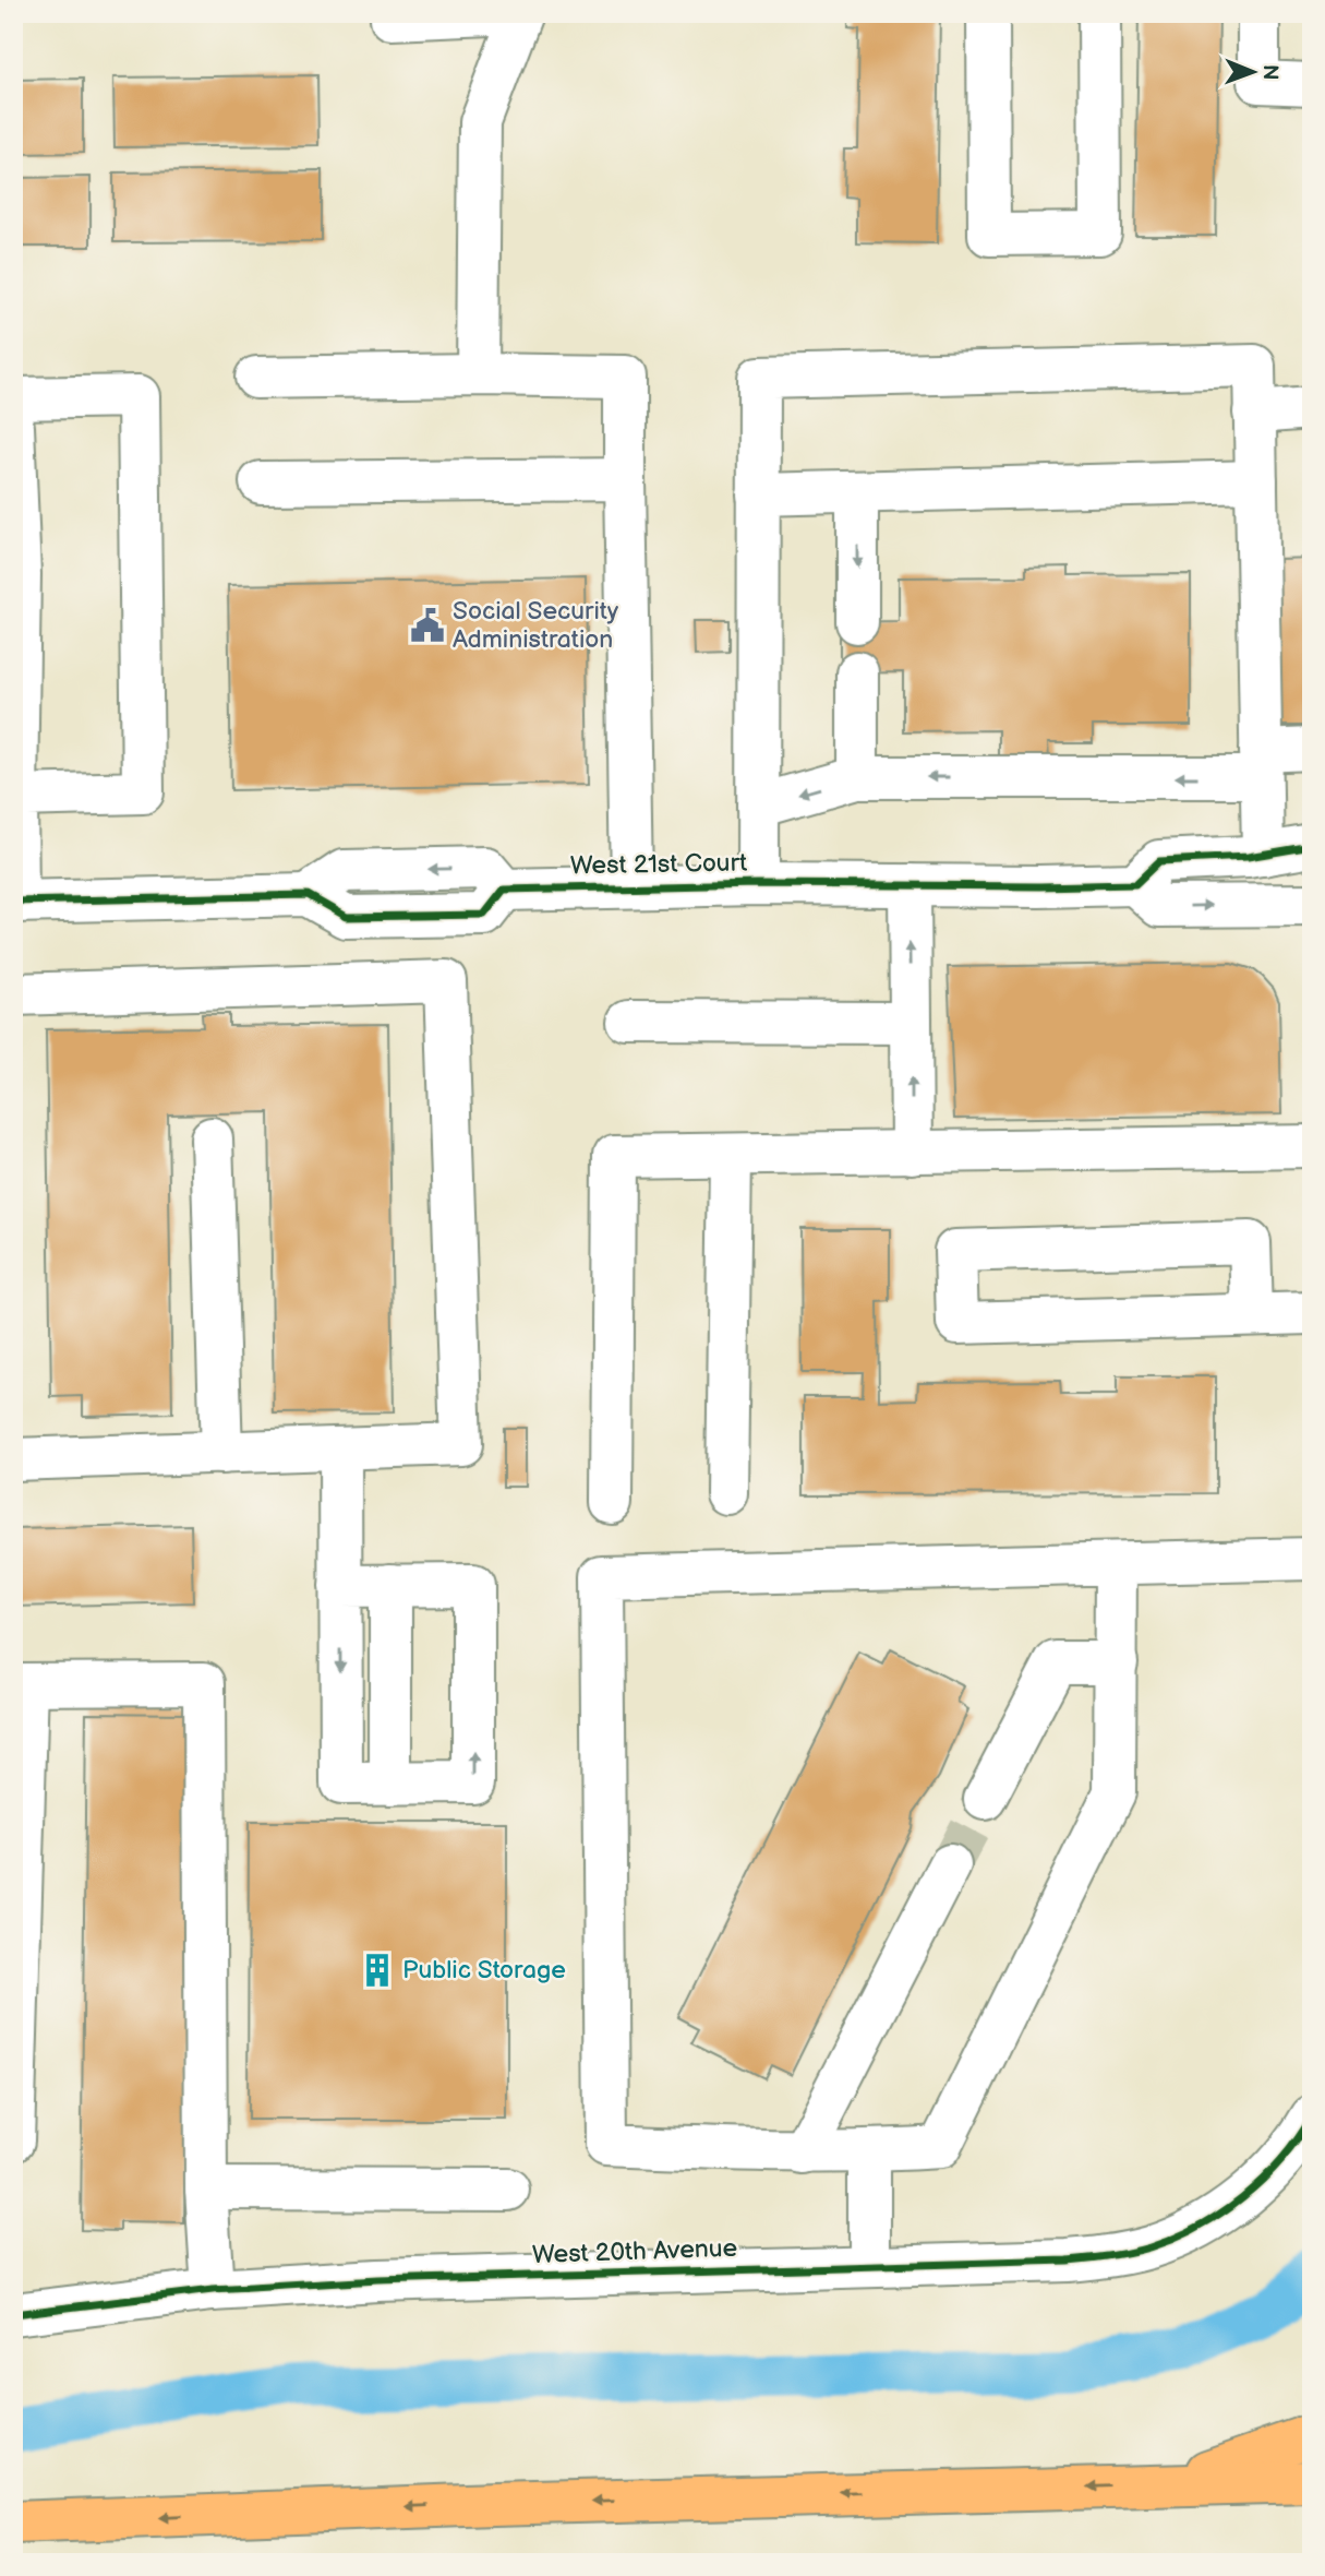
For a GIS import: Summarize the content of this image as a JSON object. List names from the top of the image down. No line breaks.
{"streets":{"street":["West 21st Court","West 20th Avenue"]},"places":{"public building":["Social Security Administration"],"building":["Public Storage"]},"north":"right"}
